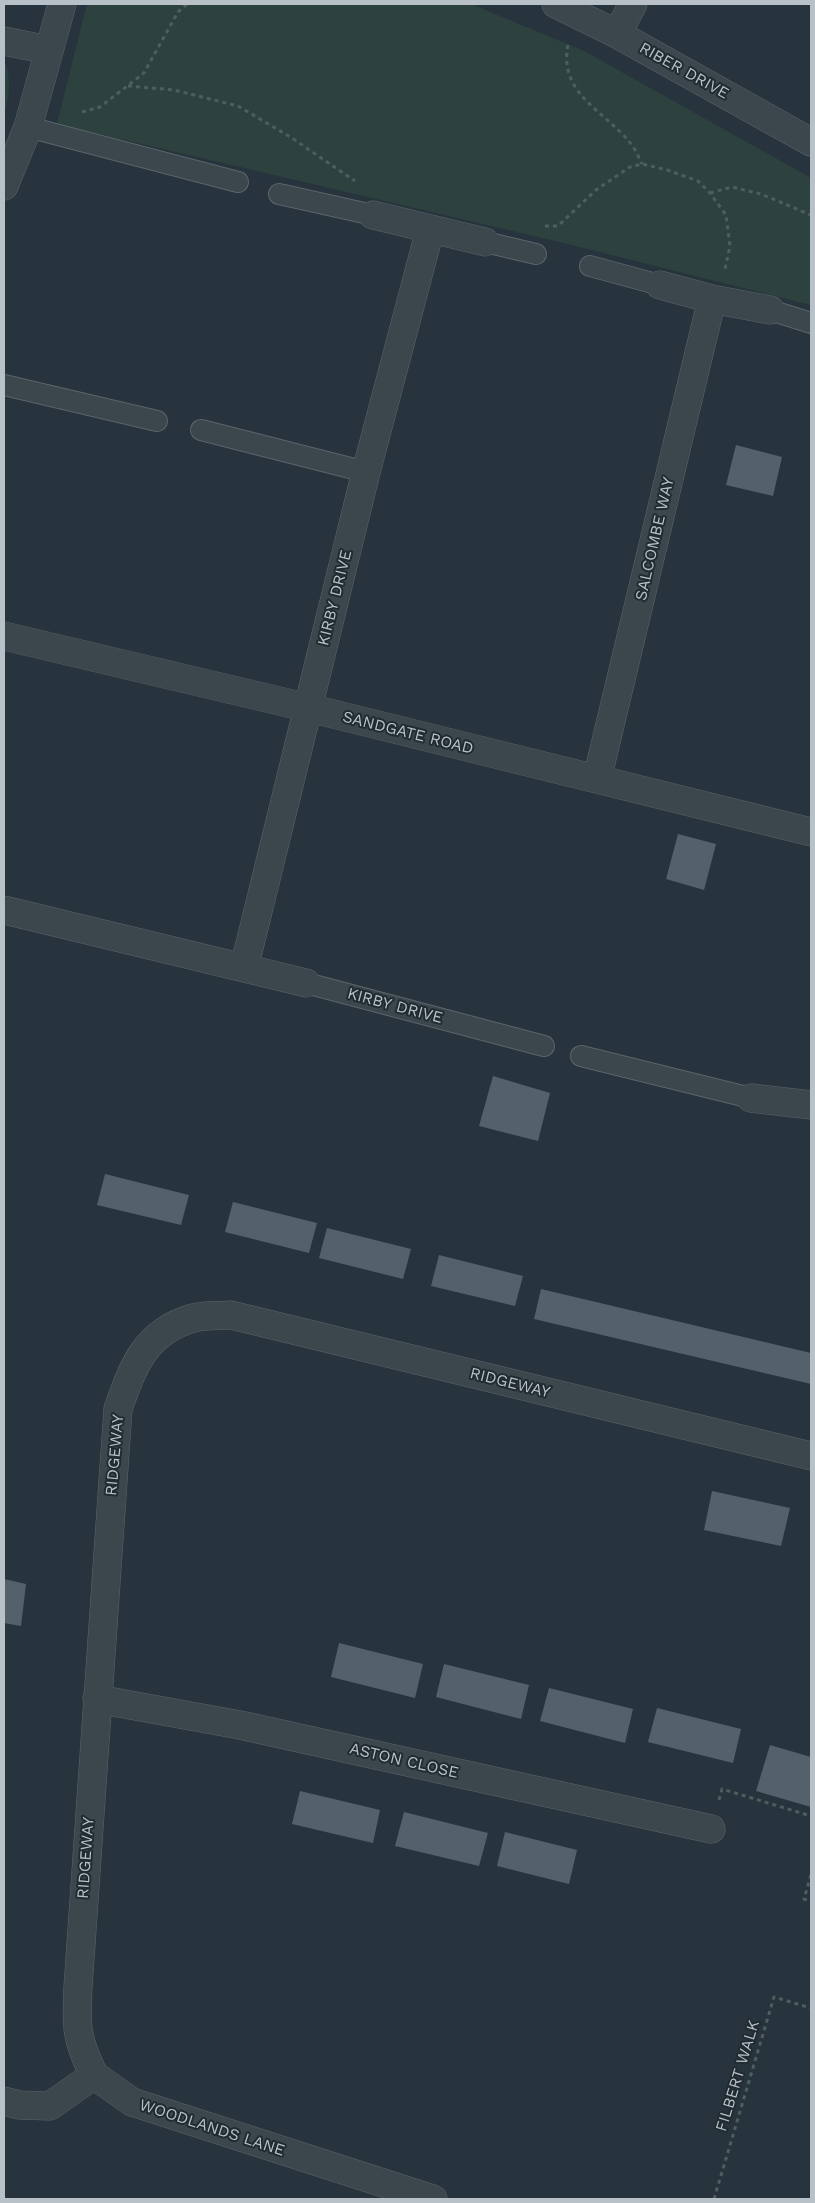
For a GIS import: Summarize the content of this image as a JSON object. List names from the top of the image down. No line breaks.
{"streets":{"street":["RIBER DRIVE","SALCOMBE WAY","KIRBY DRIVE","SANDGATE ROAD","RIDGEWAY","ASTON CLOSE","WOODLANDS LANE"],"path":["FILBERT WALK"]},"crossings":[["SALCOMBE WAY","SANDGATE ROAD"],["KIRBY DRIVE","SANDGATE ROAD"],["RIDGEWAY","ASTON CLOSE"],["RIDGEWAY","WOODLANDS LANE"]]}
